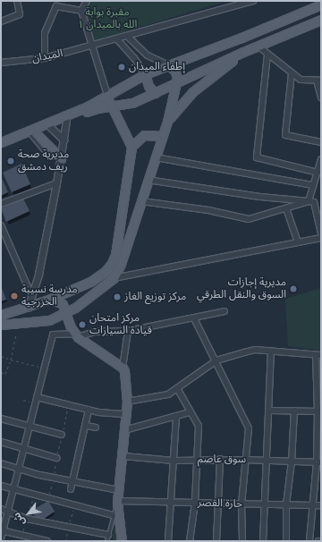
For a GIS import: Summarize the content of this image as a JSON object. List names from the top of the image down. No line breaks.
{"streets":{"street":["الميدان","سوق عاصم","حارة القصر"]},"parks":["مقبرة بوابة الله بالميدان ١"],"places":["إطفاء الميدان","مديرية صحة ريف دمشق","مديرية إجازات السوق والنقل الطرقي","مدرسة نسيبة الخزرجية","مركز توزيع الغاز","مركز امتحان قيادة السيارات"],"north":"bottom left"}
